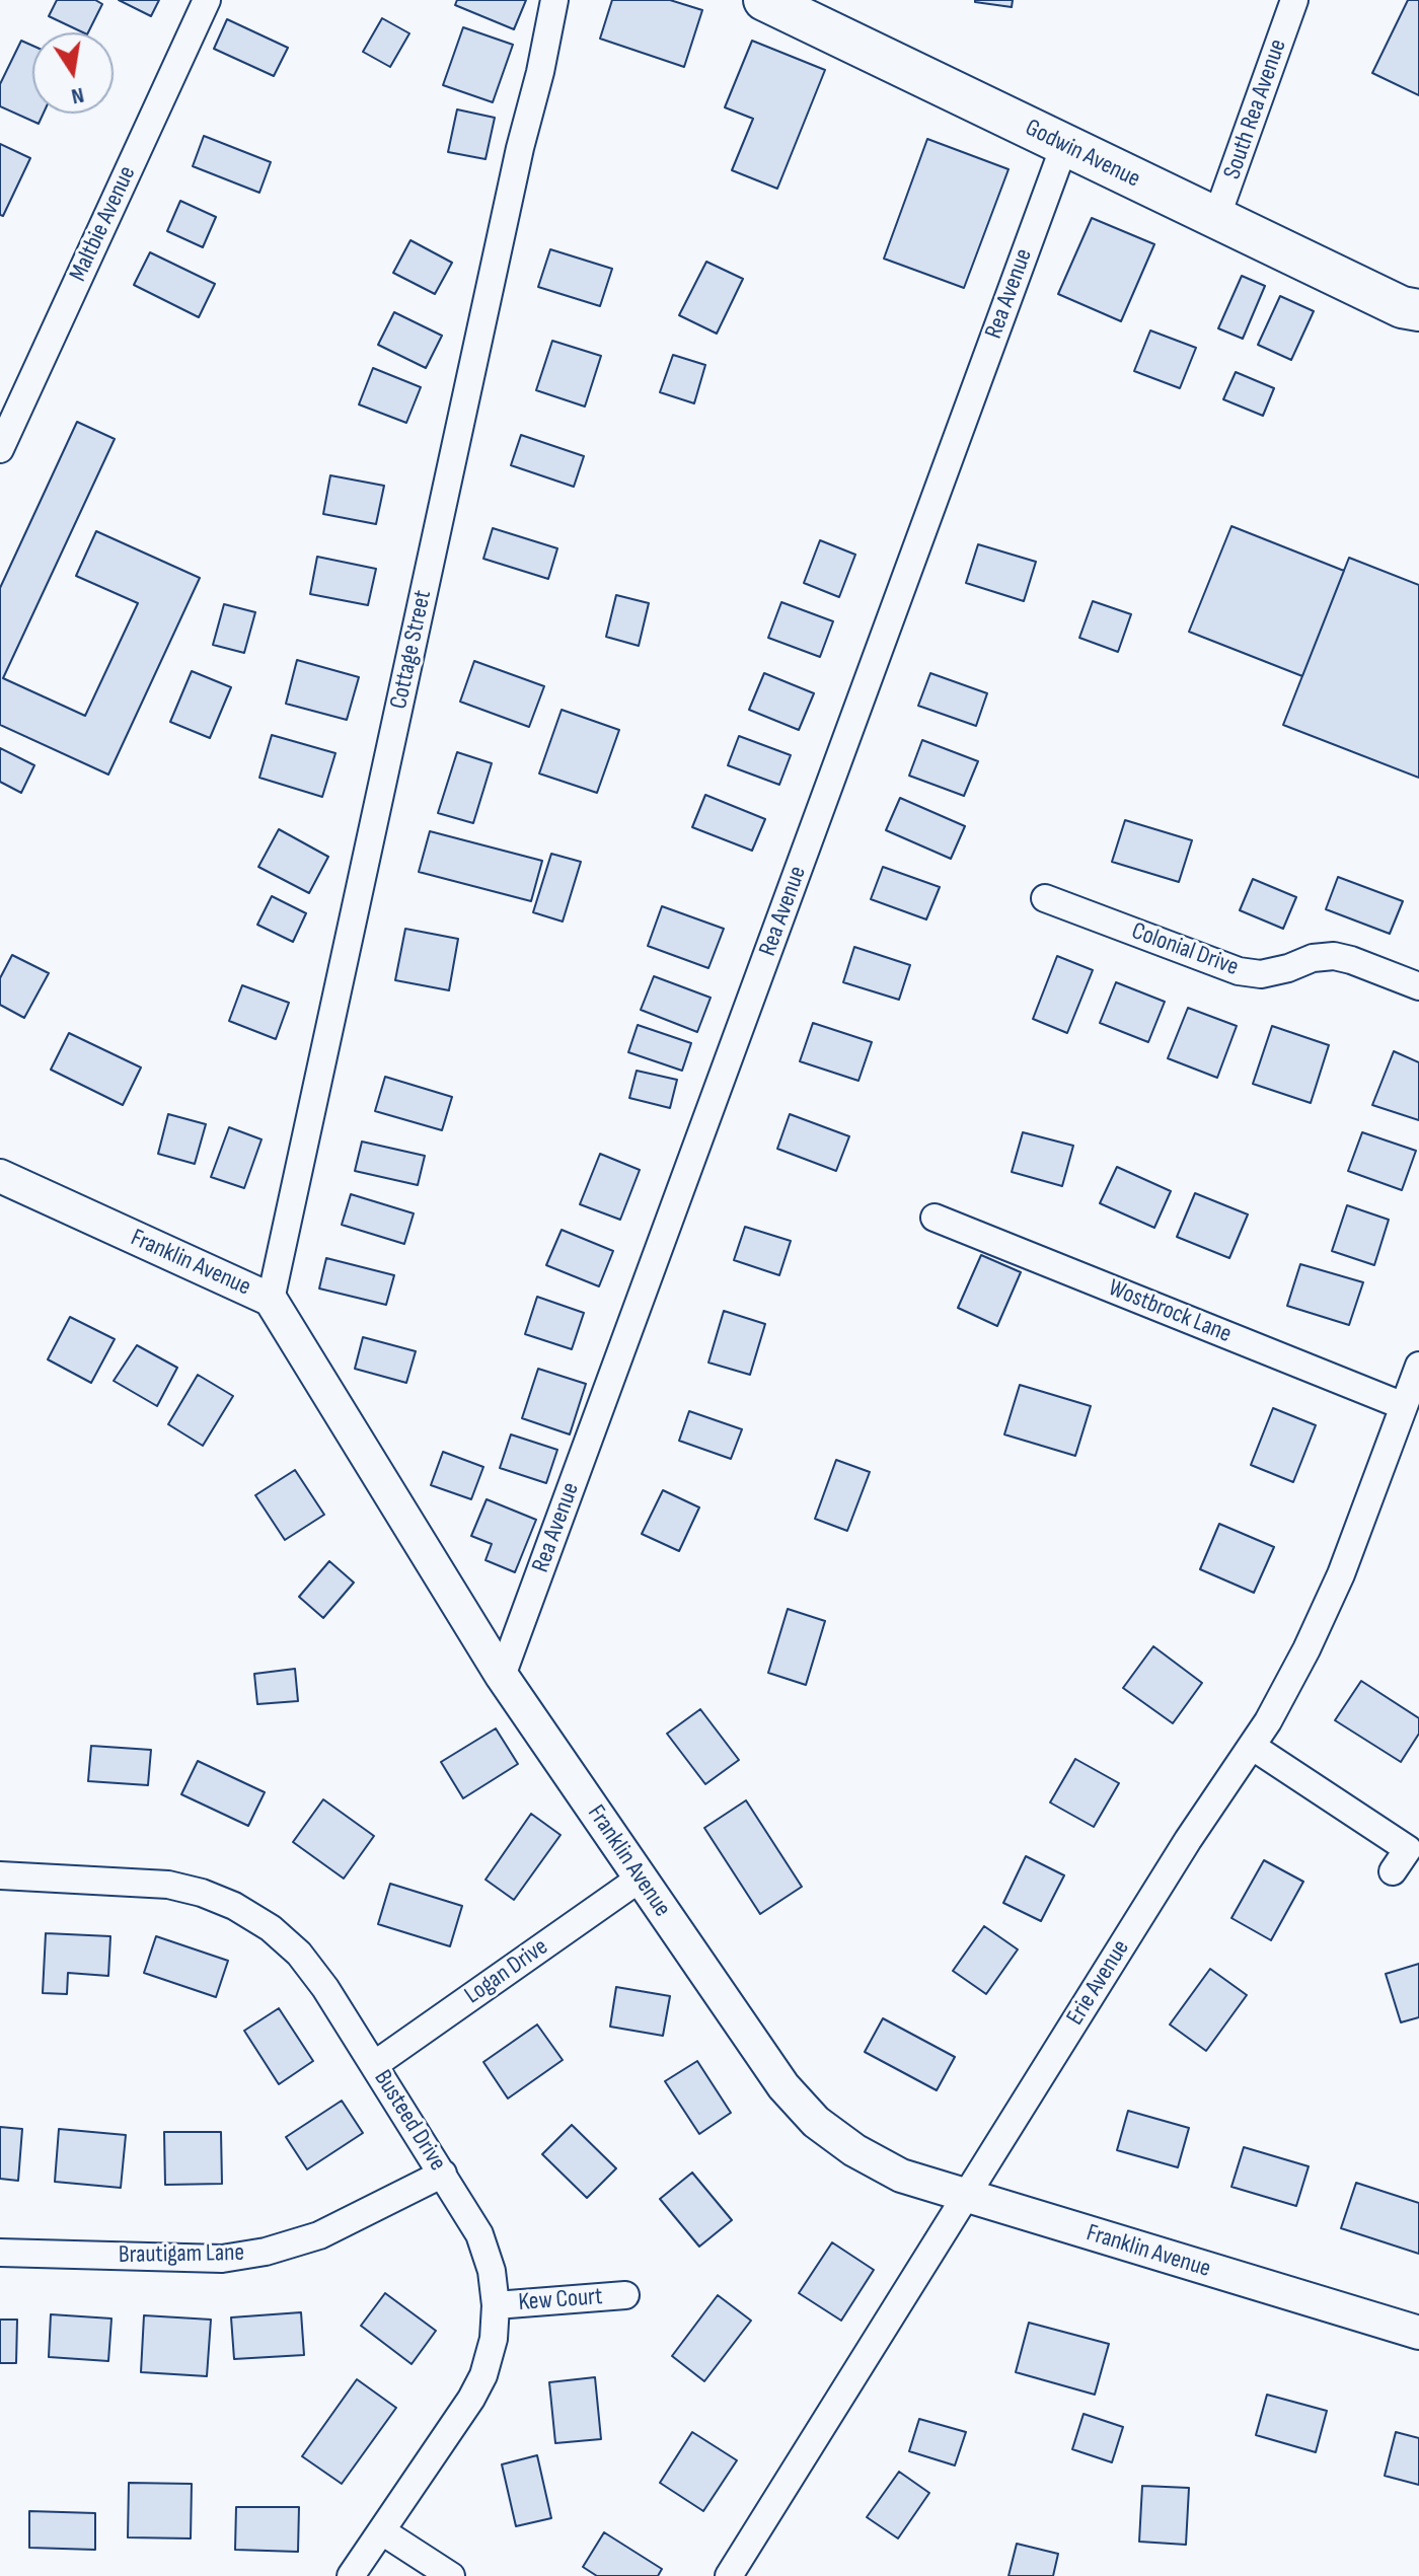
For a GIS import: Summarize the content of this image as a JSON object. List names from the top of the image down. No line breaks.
{"streets":{"main road":["Godwin Avenue"],"street":["South Rea Avenue","Maltbie Avenue","Rea Avenue","Cottage Street","Colonial Drive","Franklin Avenue","Wostbrock Lane","Logan Drive","Erie Avenue","Busteed Drive","Brautigam Lane","Kew Court"]},"crossings":[["South Rea Avenue","Godwin Avenue"],["Godwin Avenue","Rea Avenue"],["Rea Avenue","Franklin Avenue"],["Cottage Street","Franklin Avenue"],["Franklin Avenue","Logan Drive"],["Franklin Avenue","Erie Avenue"],["Wostbrock Lane","Erie Avenue"],["Logan Drive","Busteed Drive"],["Busteed Drive","Brautigam Lane"],["Busteed Drive","Kew Court"]],"north":"bottom"}
